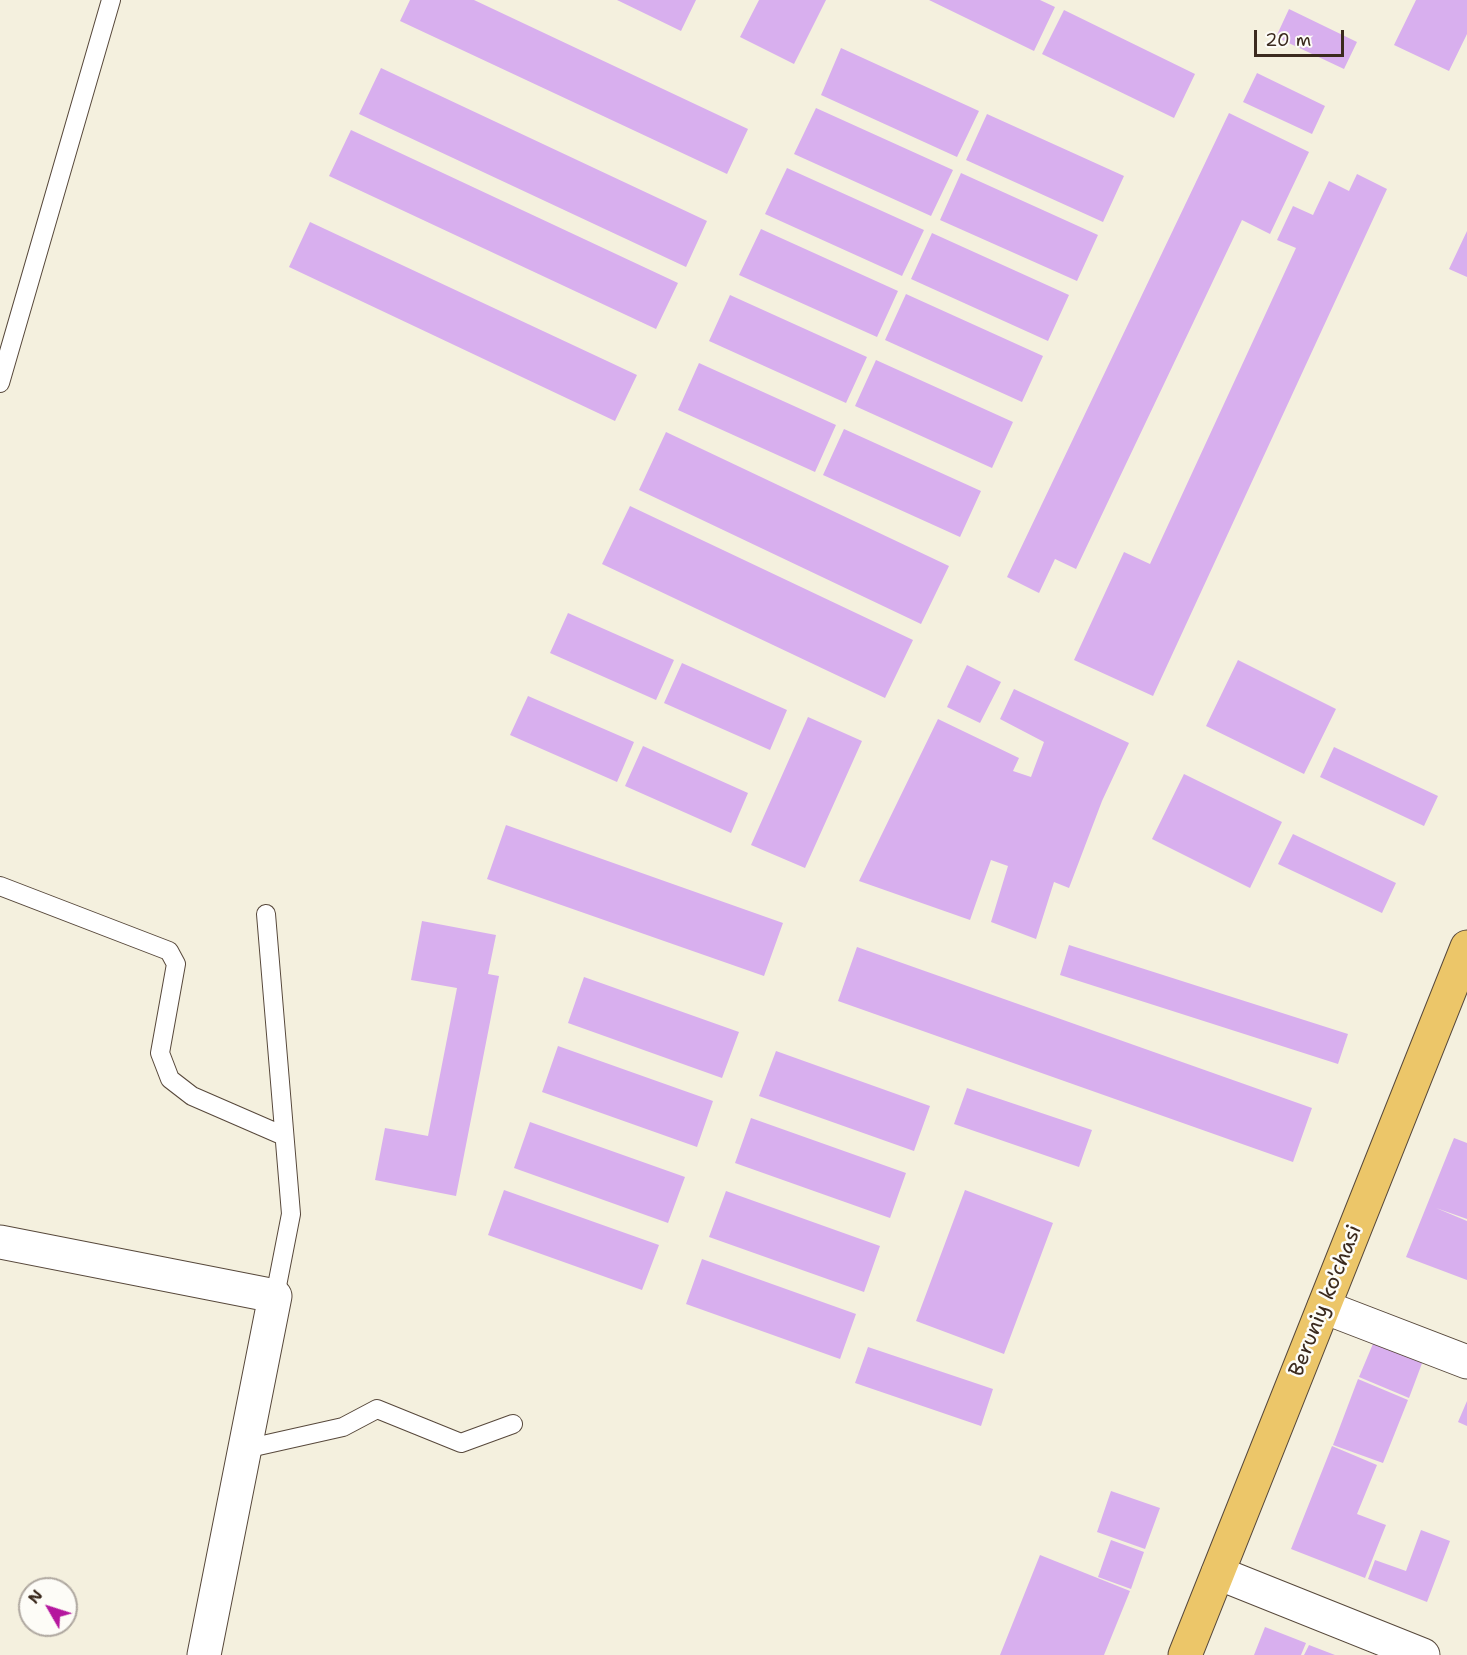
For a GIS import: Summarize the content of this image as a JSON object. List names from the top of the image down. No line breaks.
{"streets":{"main road":["Beruniy ko'chasi"]},"scale_bar":"20 m","north":"top left"}
